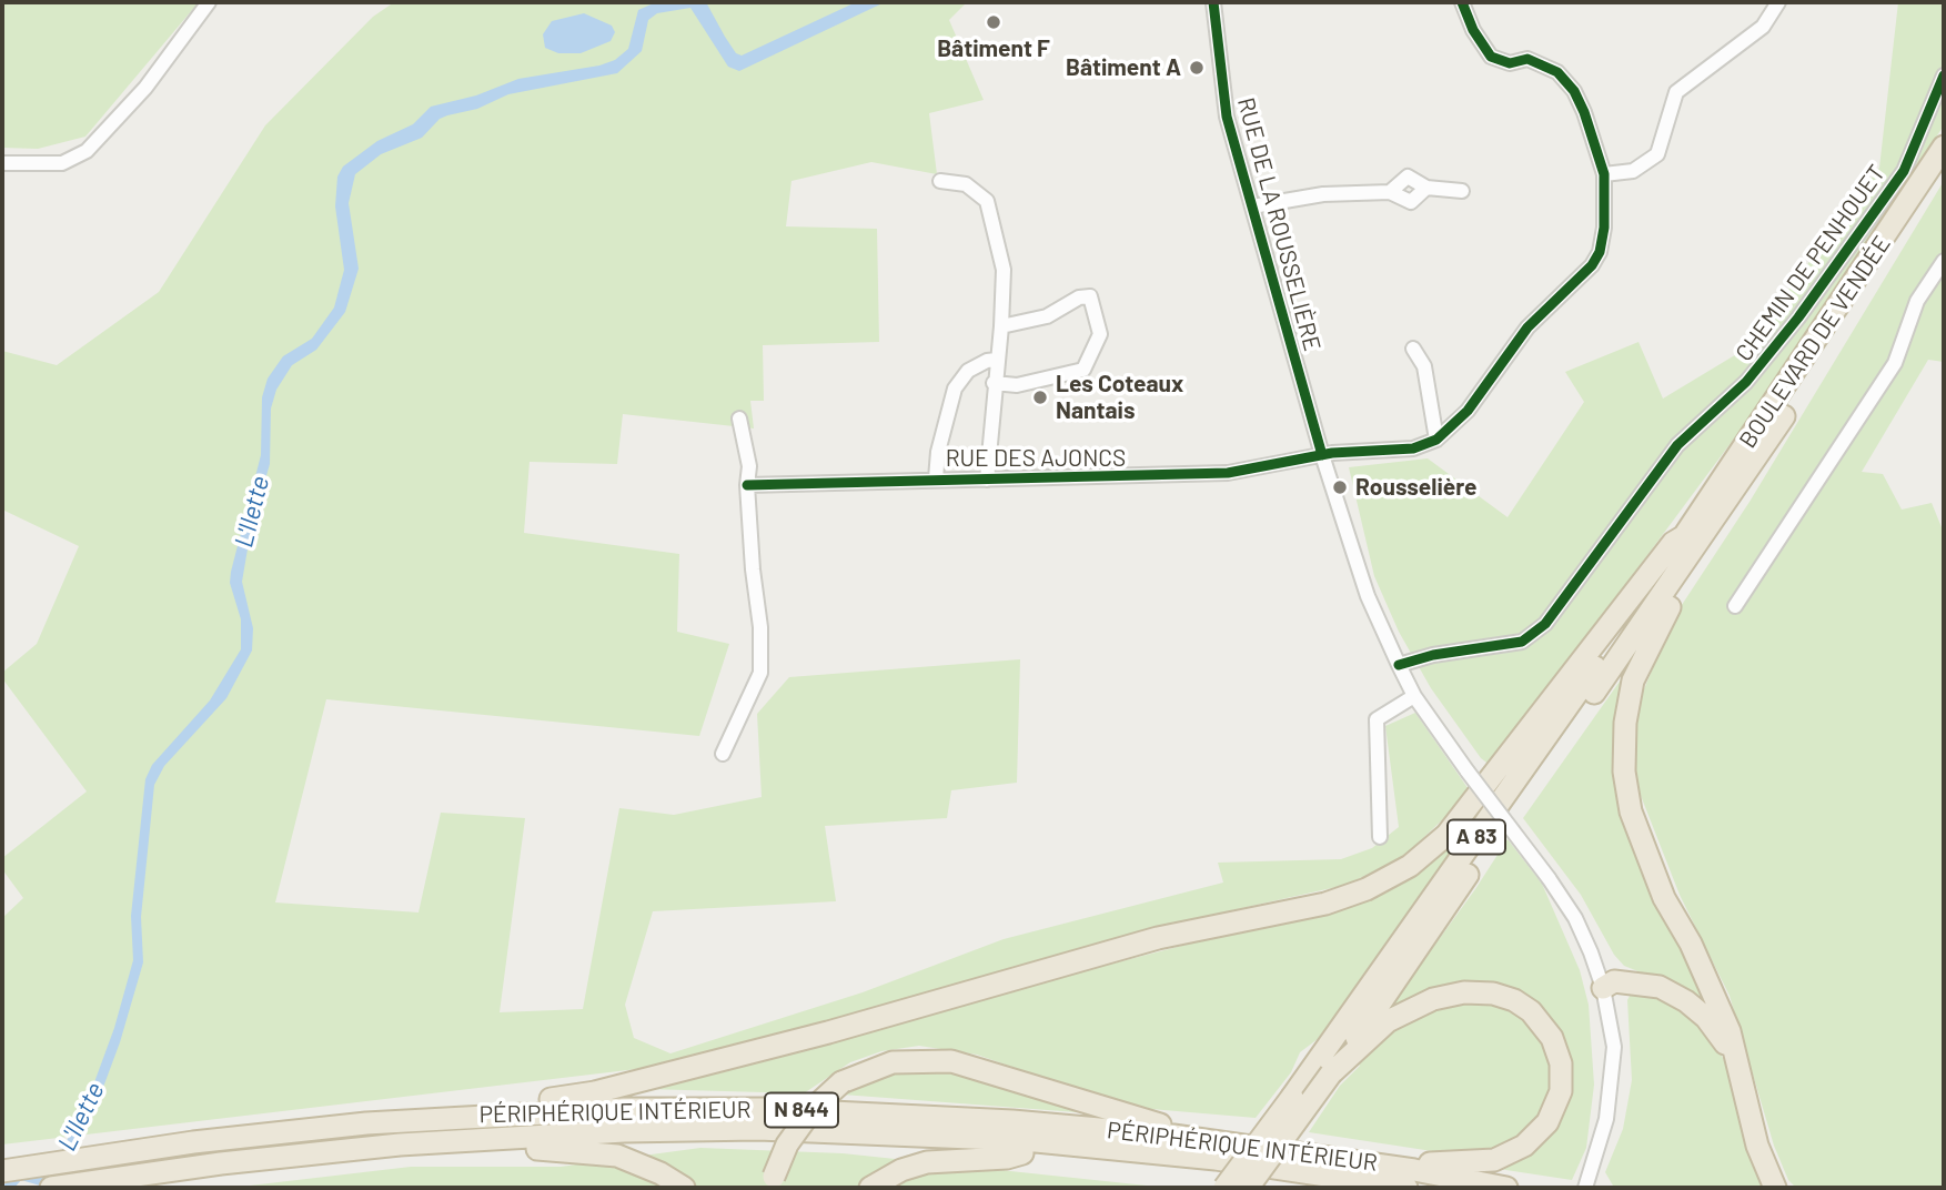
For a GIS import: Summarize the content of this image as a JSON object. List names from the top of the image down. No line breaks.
{"streets":{"highway":["BOULEVARD DE VENDÉE","A 83","N 844","PÉRIPHÉRIQUE INTÉRIEUR"],"street":["RUE DE LA ROUSSELIÈRE","CHEMIN DE PENHOUET","RUE DES AJONCS"]},"crossings":[["RUE DE LA ROUSSELIÈRE","CHEMIN DE PENHOUET"],["RUE DE LA ROUSSELIÈRE","RUE DES AJONCS"],["N 844","PÉRIPHÉRIQUE INTÉRIEUR"]],"water":["L'Ilette"],"places":["Bâtiment F","Bâtiment A","Les Coteaux Nantais","Rousselière"]}
